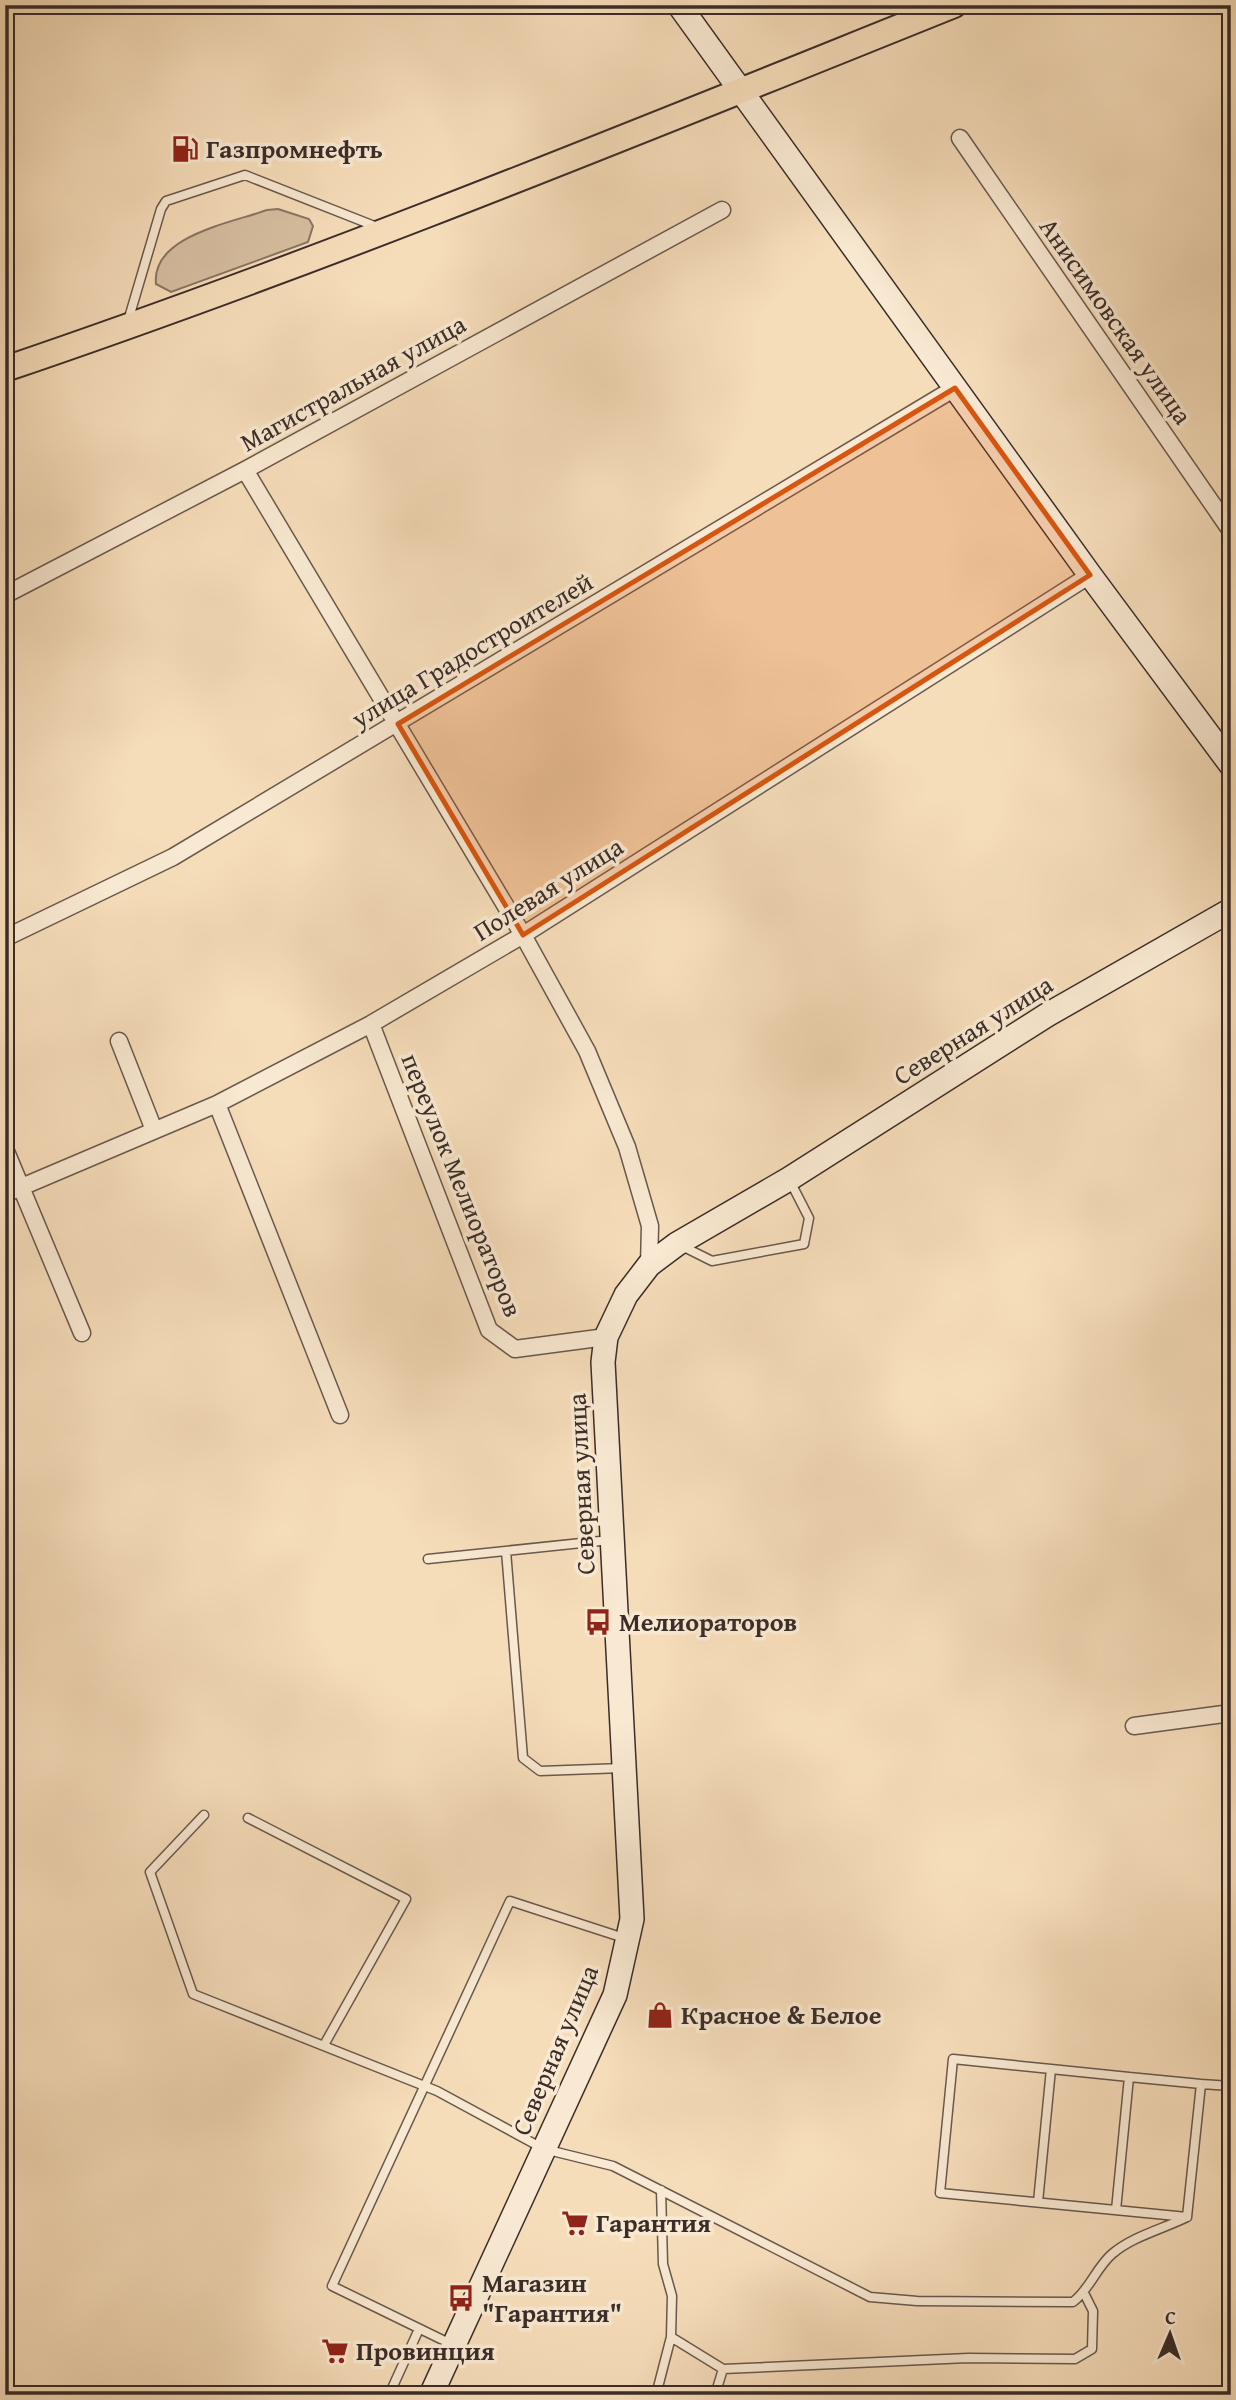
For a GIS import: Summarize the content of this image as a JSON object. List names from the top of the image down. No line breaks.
{"streets":{"street":["Анисимовская улица","Магистральная улица","улица Градостроителей","Полевая улица","Северная улица","переулок Мелиораторов"]},"crossings":[["Полевая улица","переулок Мелиораторов"],["Северная улица","переулок Мелиораторов"]],"places":{"fuel station":["Газпромнефть"],"bus stop":["Мелиораторов","Магазин \"Гарантия\""],"shop":["Красное & Белое"],"supermarket":["Гарантия","Провинция"]},"north":"top"}
